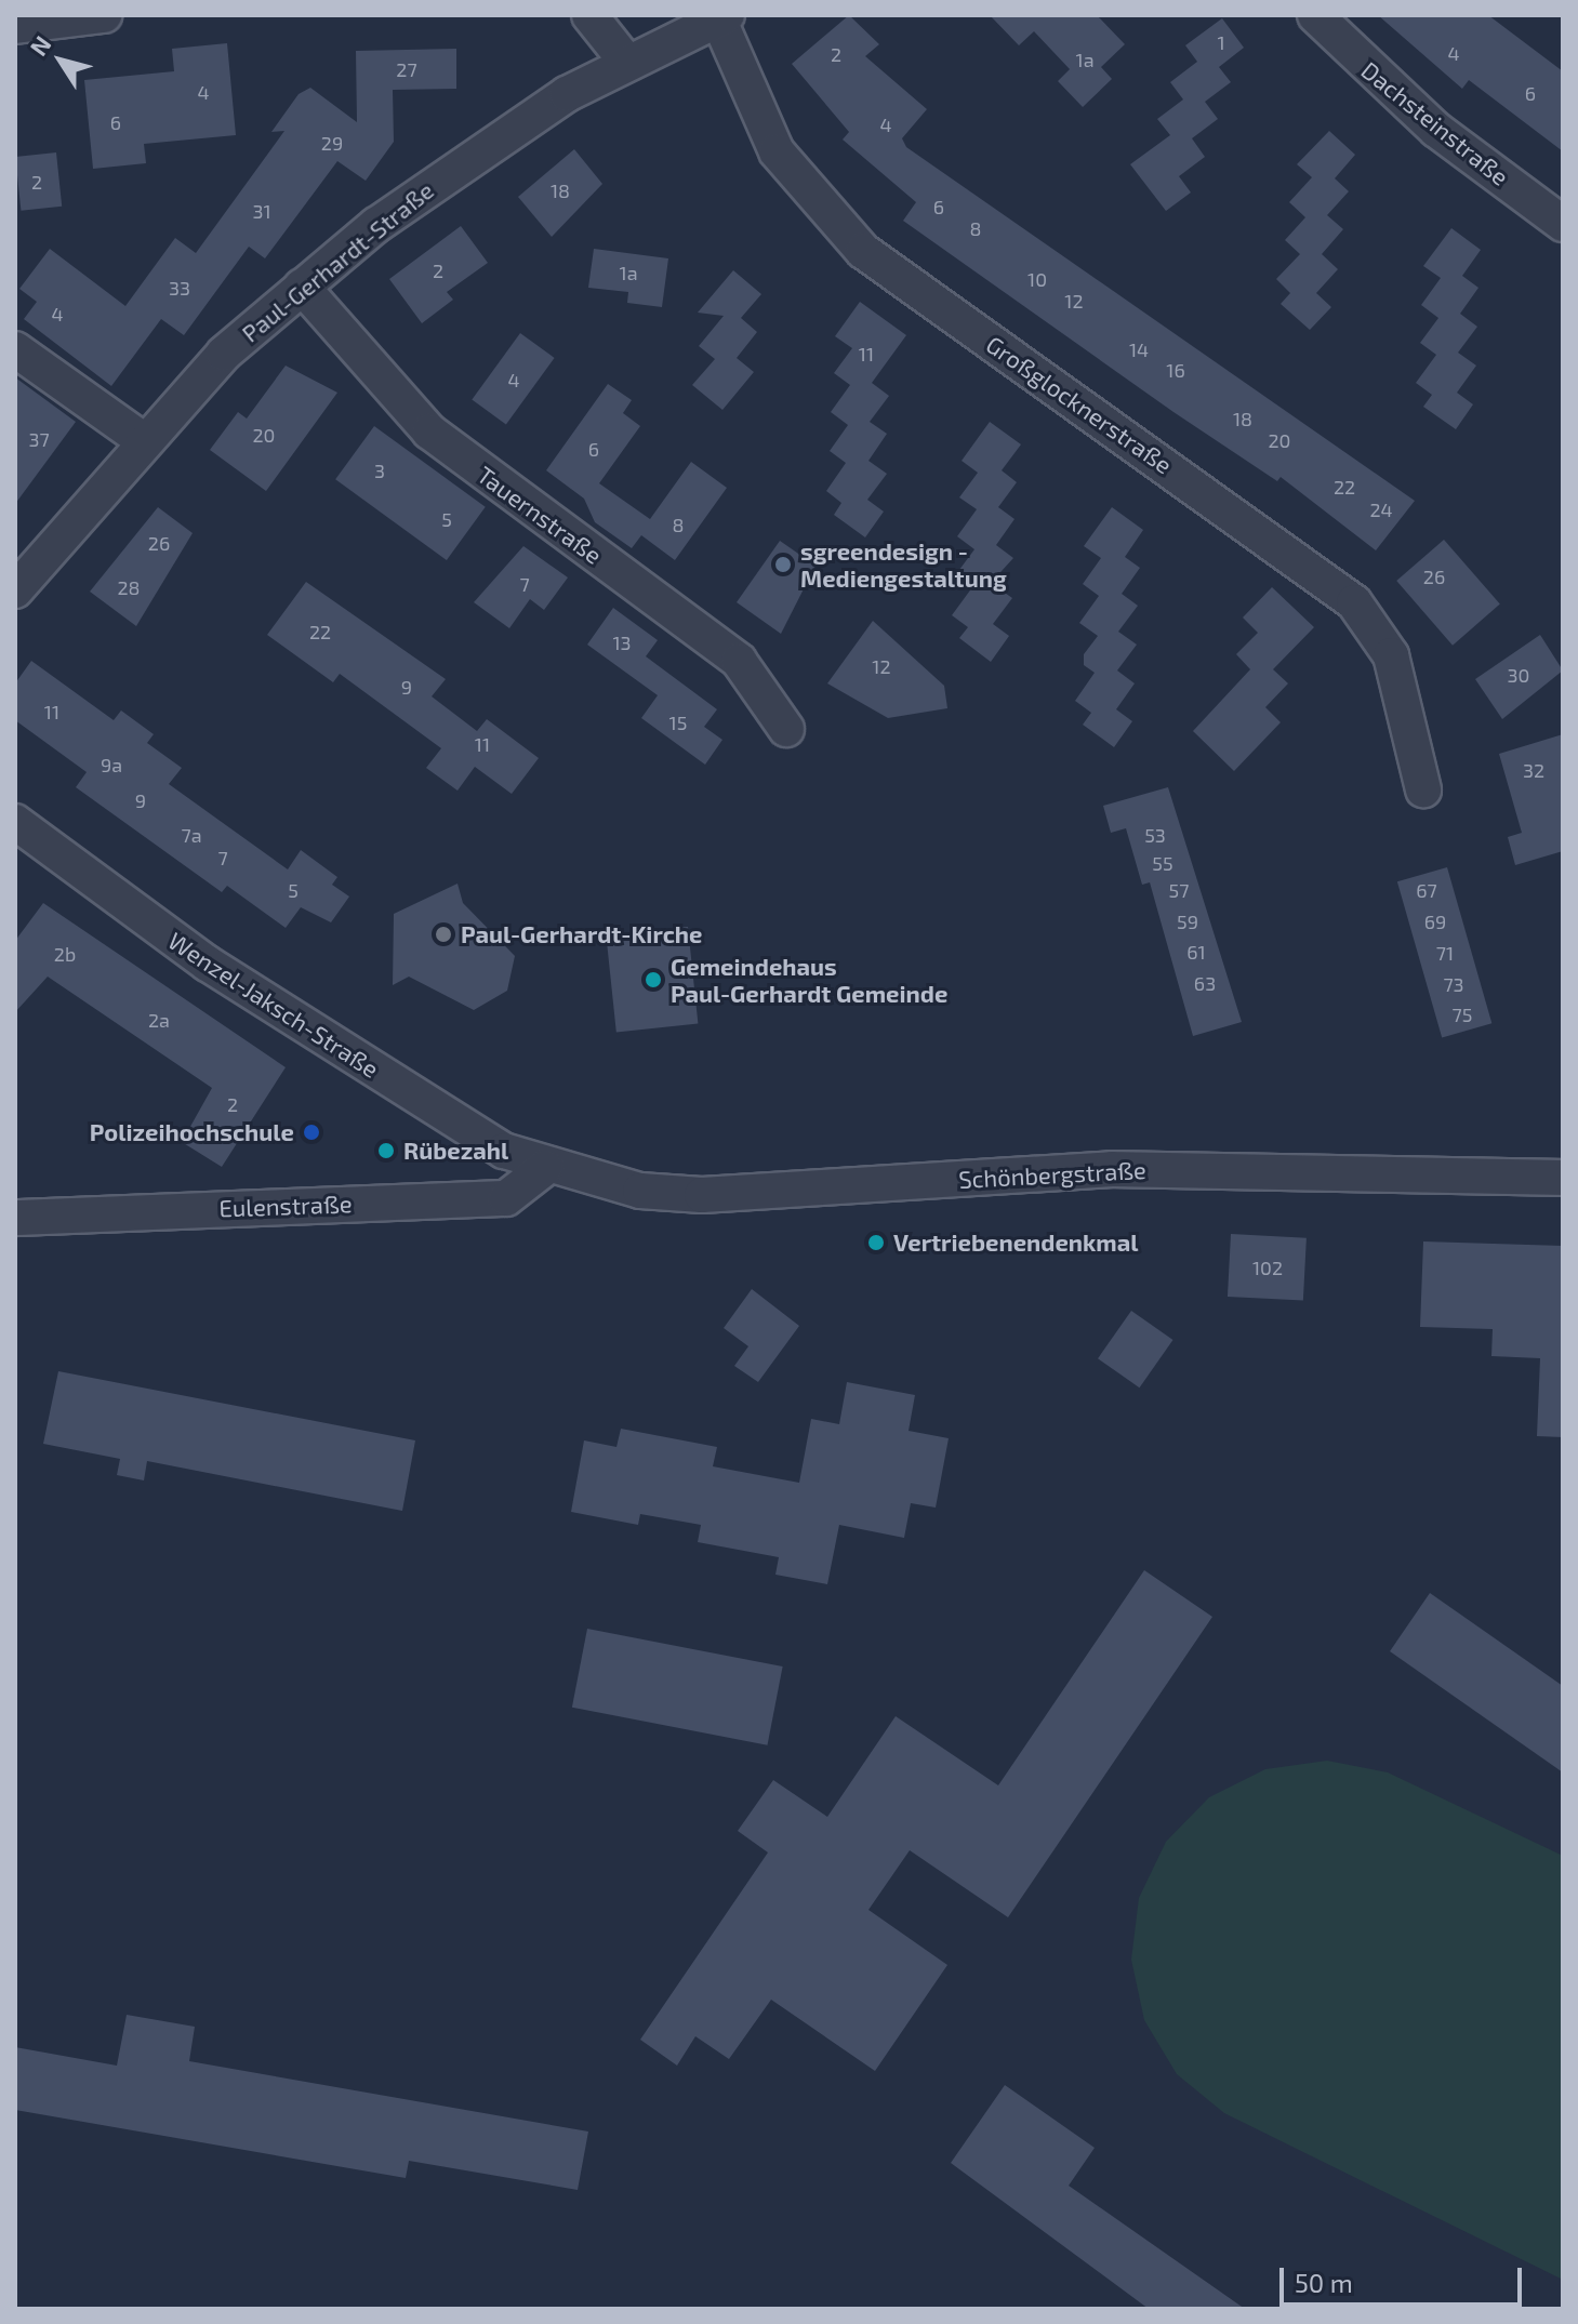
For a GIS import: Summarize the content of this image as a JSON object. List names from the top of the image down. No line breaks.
{"streets":{"street":["Dachsteinstraße","Paul-Gerhardt-Straße","Großglocknerstraße","Tauernstraße","Wenzel-Jaksch-Straße","Schönbergstraße","Eulenstraße"]},"crossings":[["Paul-Gerhardt-Straße","Großglocknerstraße"],["Paul-Gerhardt-Straße","Tauernstraße"],["Wenzel-Jaksch-Straße","Schönbergstraße"],["Wenzel-Jaksch-Straße","Eulenstraße"],["Schönbergstraße","Eulenstraße"]],"places":["sgreendesign - Mediengestaltung","Paul-Gerhardt-Kirche","Gemeindehaus Paul-Gerhardt Gemeinde","Polizeihochschule","Rübezahl","Vertriebenendenkmal"],"house_numbers":["1","4","2","1a","27","4","6","6","4","29","2","18","6","31","8","2","1a","10","33","12","4","14","11","16","4","18","20","37","20","6","3","22","24","5","8","26","26","7","28","22","13","12","30","9","11","15","11","9a","32","9","7a","53","7","55","5","57","67","59","69","61","71","2b","63","73","75","2a","2","102"],"scale_bar":"50 m","north":"top left"}
